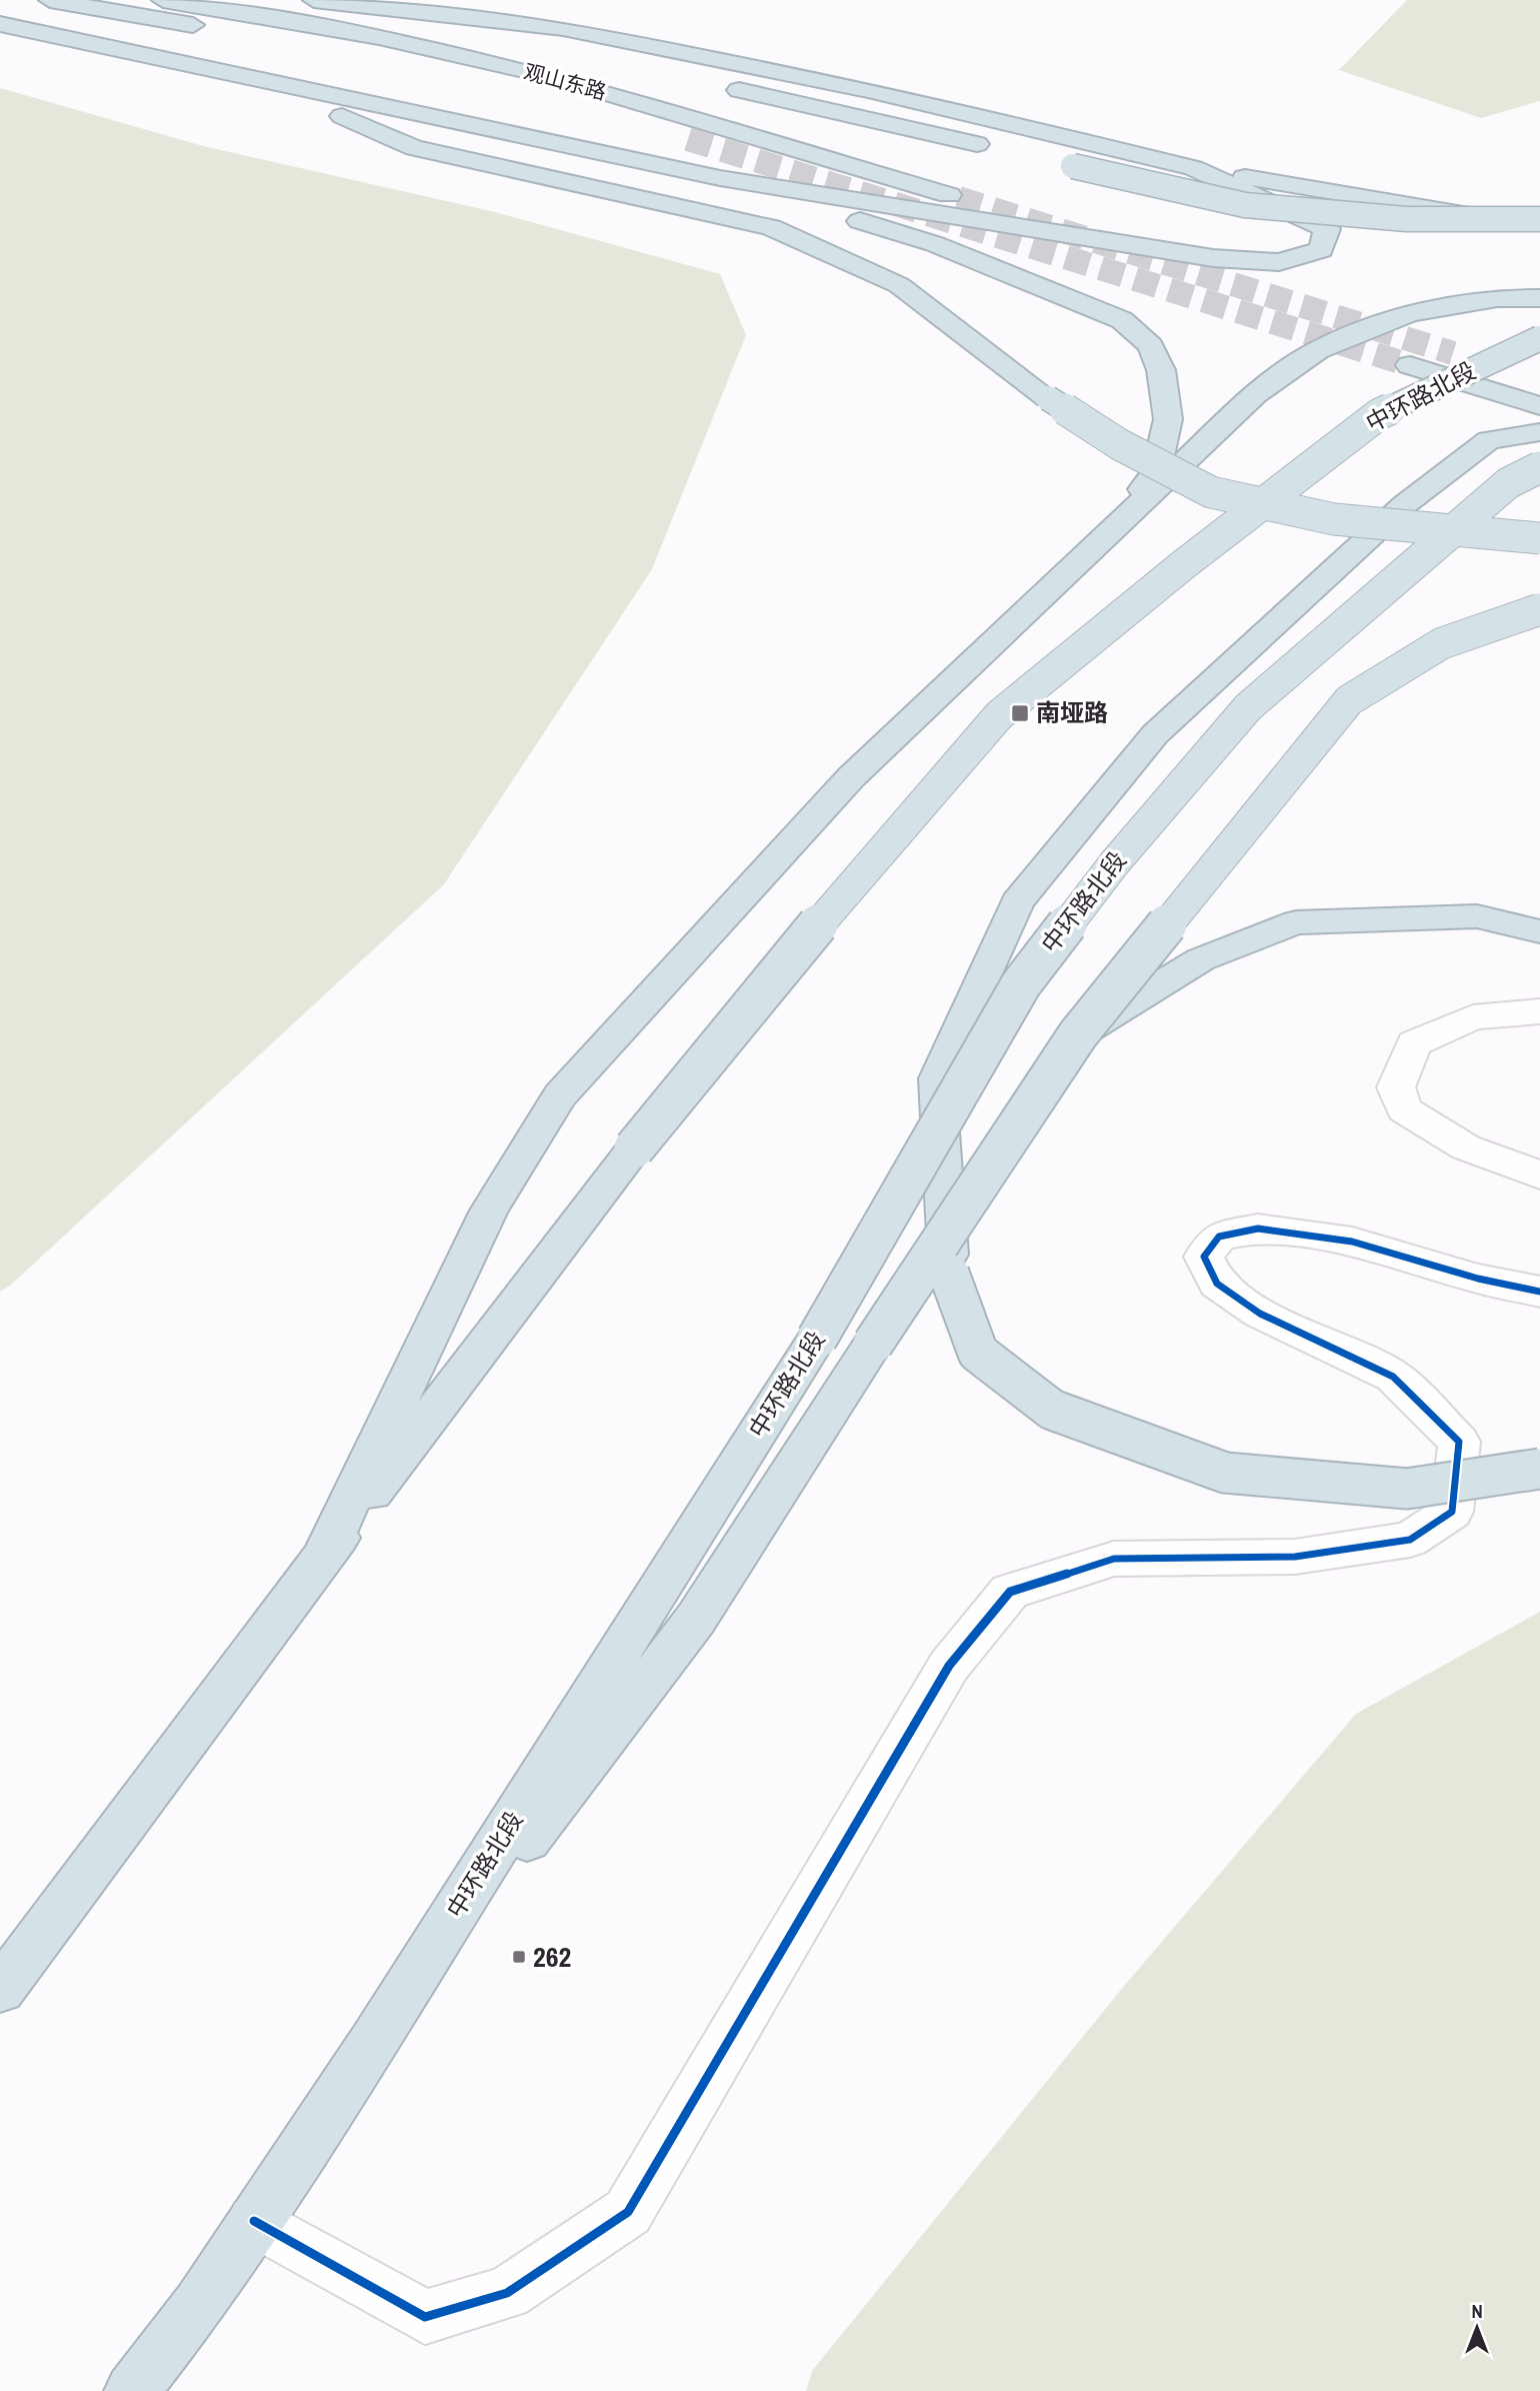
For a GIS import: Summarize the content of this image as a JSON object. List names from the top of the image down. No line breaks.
{"streets":{"highway":["观山东路","中环路北段"]},"places":{"transit":["南垭路","262"]},"north":"top"}
